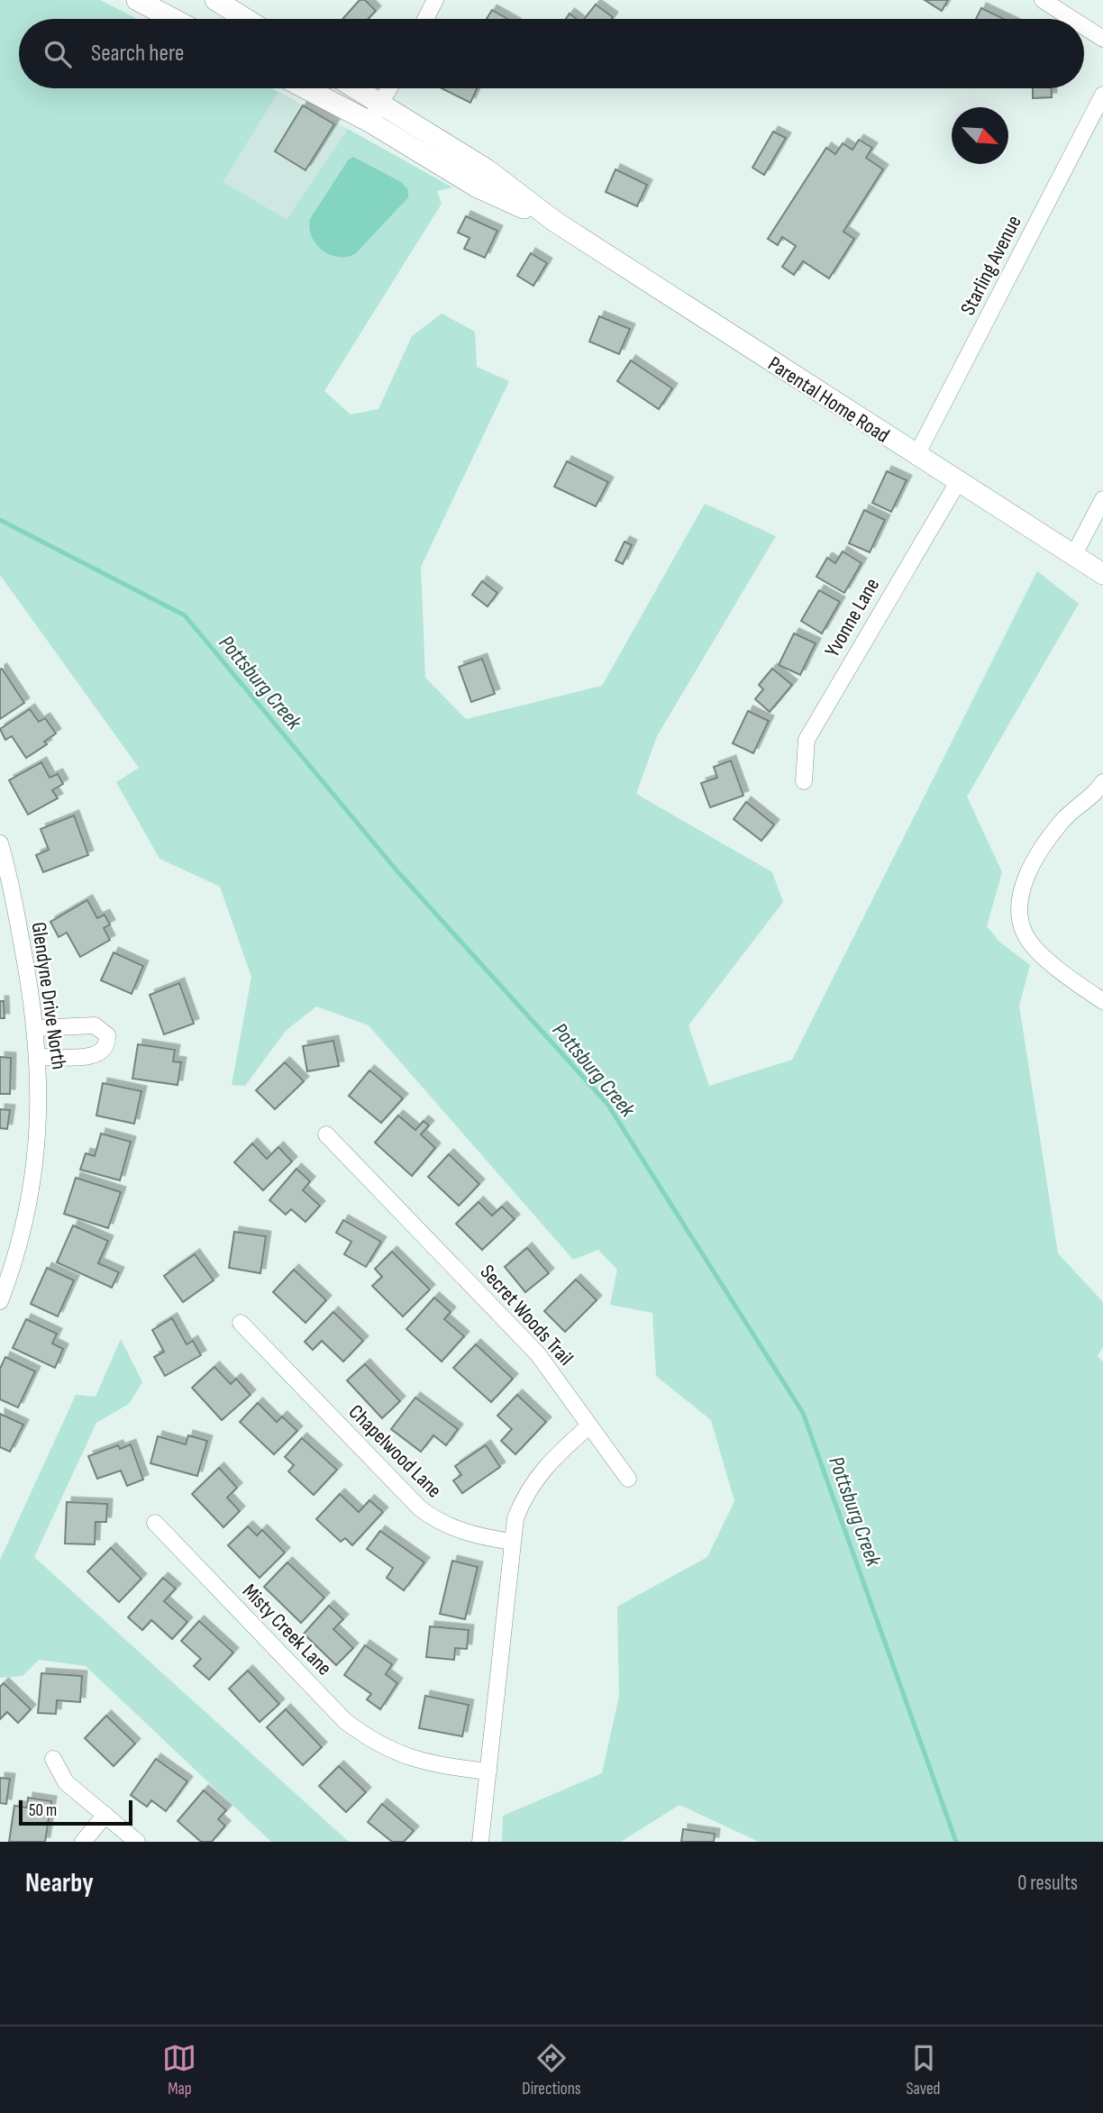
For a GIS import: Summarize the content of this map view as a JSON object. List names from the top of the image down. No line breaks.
{"streets":{"main road":["Parental Home Road"],"street":["Starling Avenue","Yvonne Lane","Glendyne Drive North","Secret Woods Trail","Chapelwood Lane","Misty Creek Lane"]},"crossings":[["Starling Avenue","Parental Home Road"],["Parental Home Road","Yvonne Lane"]],"water":["Pottsburg Creek"],"scale_bar":"50 m","north":"bottom right","page":{"search":"Search here","scale":"50 m","heading":["Nearby","0 results"],"nav":["Map","Directions","Saved"]}}
